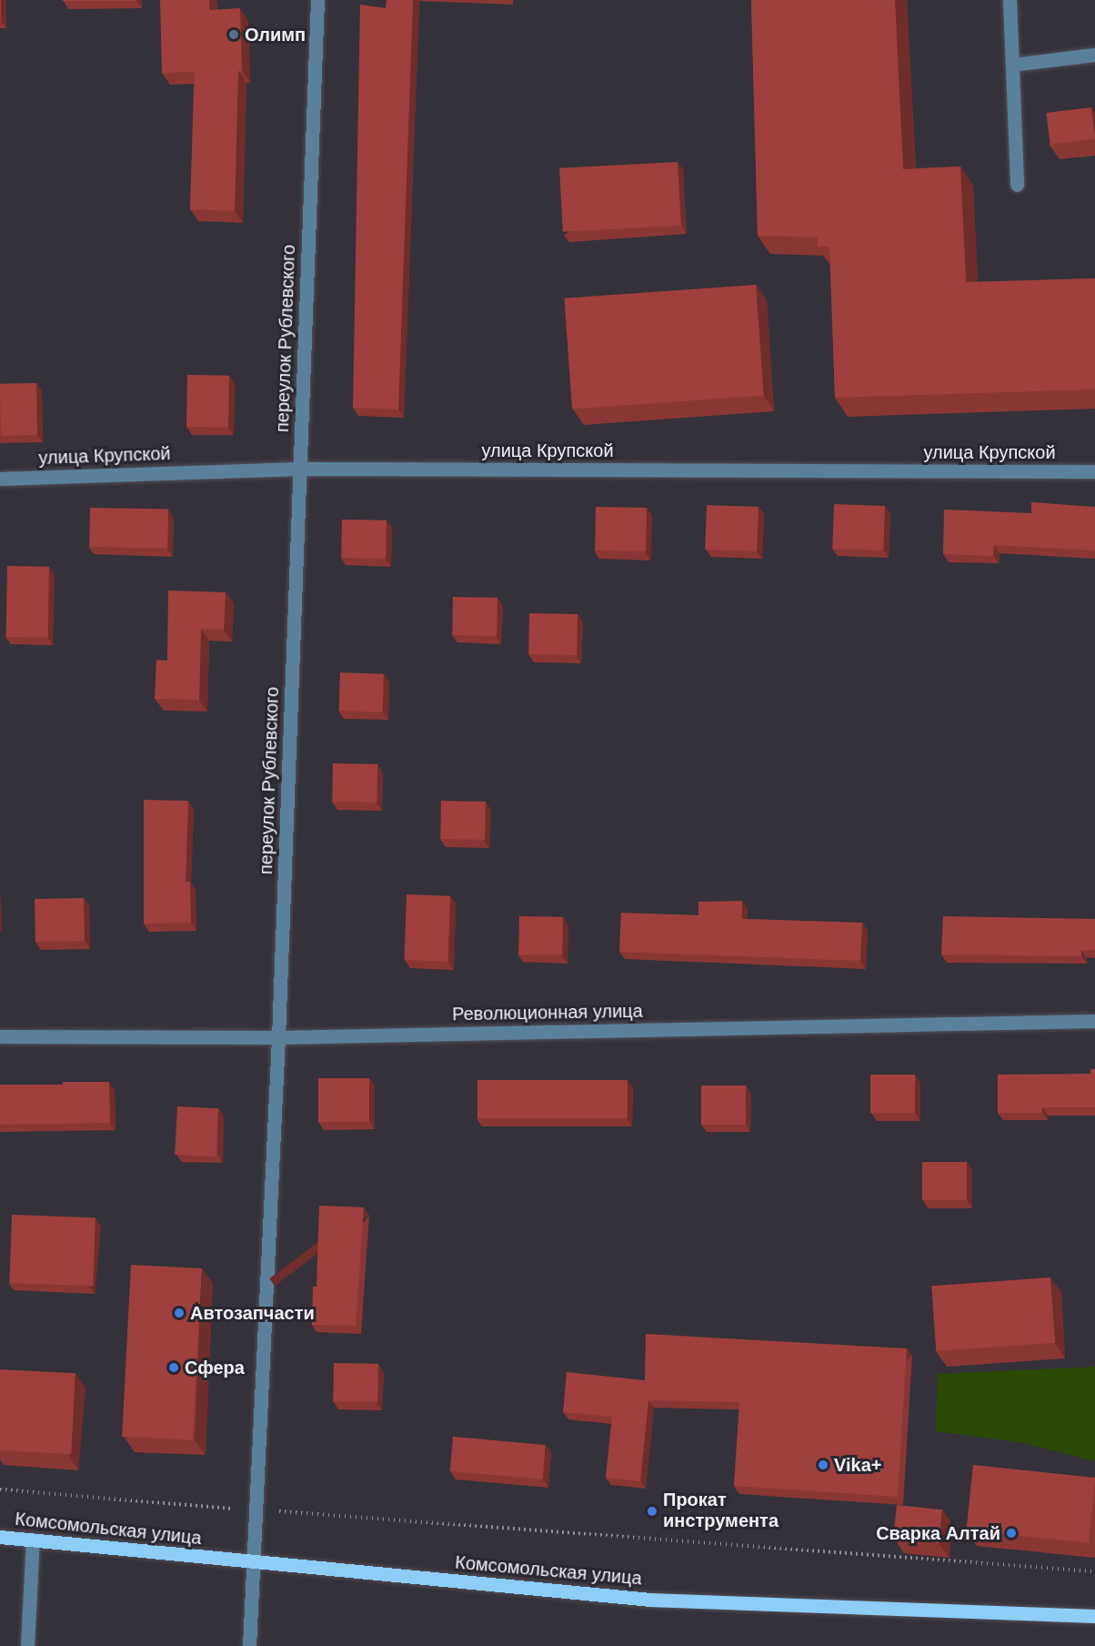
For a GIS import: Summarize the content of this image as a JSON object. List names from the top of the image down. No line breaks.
{"streets":{"main road":["Комсомольская улица"],"street":["переулок Рублевского","улица Крупской","Революционная улица"]},"crossings":[["переулок Рублевского","улица Крупской"],["переулок Рублевского","Революционная улица"],["переулок Рублевского","Комсомольская улица"]],"places":["Олимп","Автозапчасти","Сфера","Vika+","Прокат инструмента","Сварка Алтай"]}
